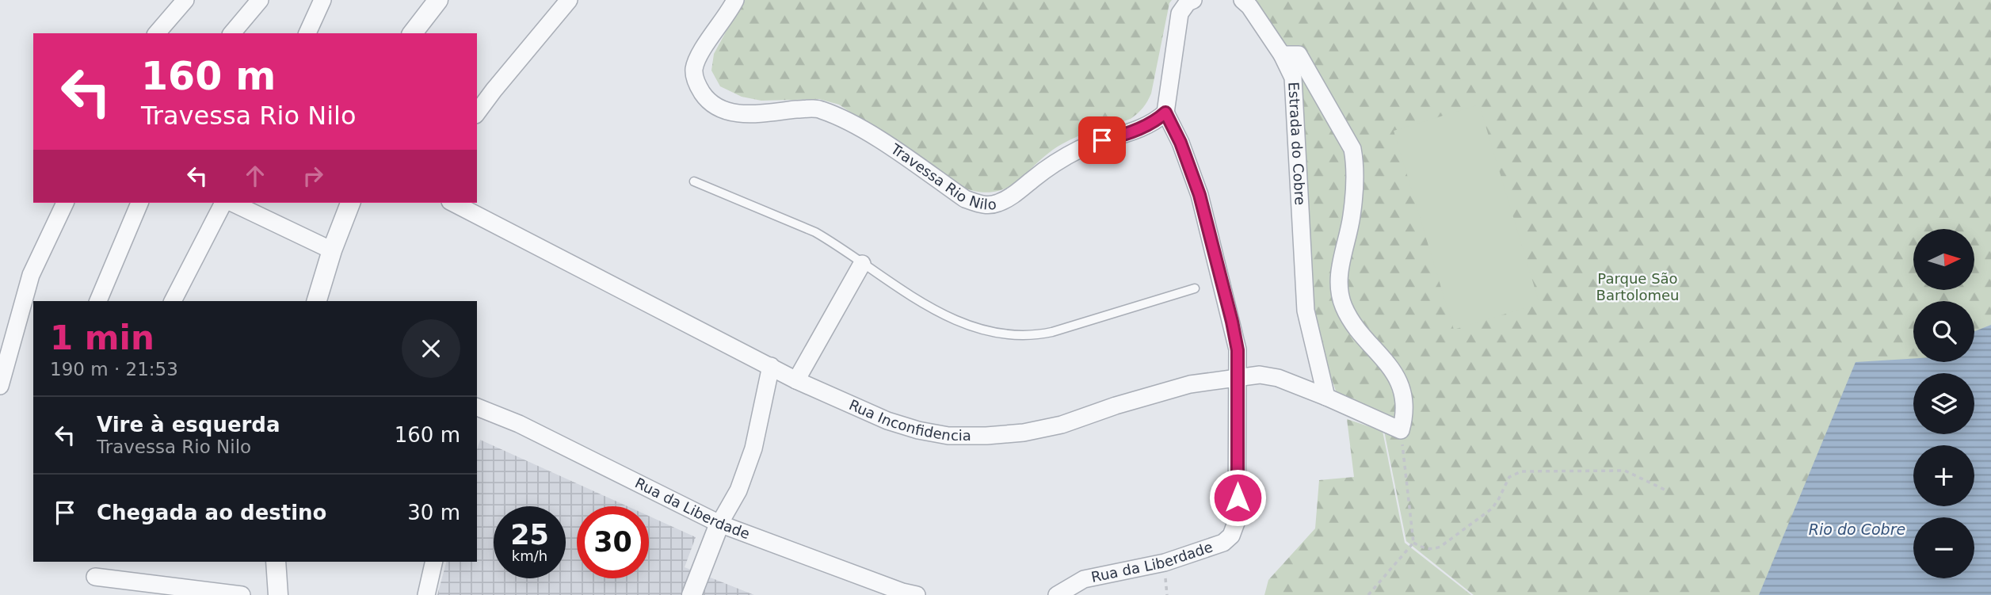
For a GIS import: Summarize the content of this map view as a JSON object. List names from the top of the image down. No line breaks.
{"streets":{"street":["Estrada do Cobre","Travessa Rio Nilo","Rua Inconfidencia","Rua da Liberdade"]},"crossings":[["Estrada do Cobre","Rua Inconfidencia"],["Rua Inconfidencia","Rua da Liberdade"]],"water":["Rio do Cobre"],"parks":["Parque São Bartolomeu"],"north":"right","page":{"turn":["160 m","Travessa Rio Nilo"],"map_buttons":["+","−"],"heading":["1 min","190 m · 21:53"],"list":[{"name":"Vire à esquerda","note":"Travessa Rio Nilo","value":"160 m"},{"name":"Chegada ao destino","value":"30 m"}],"speed":"25 km/h","limit":"30"}}
